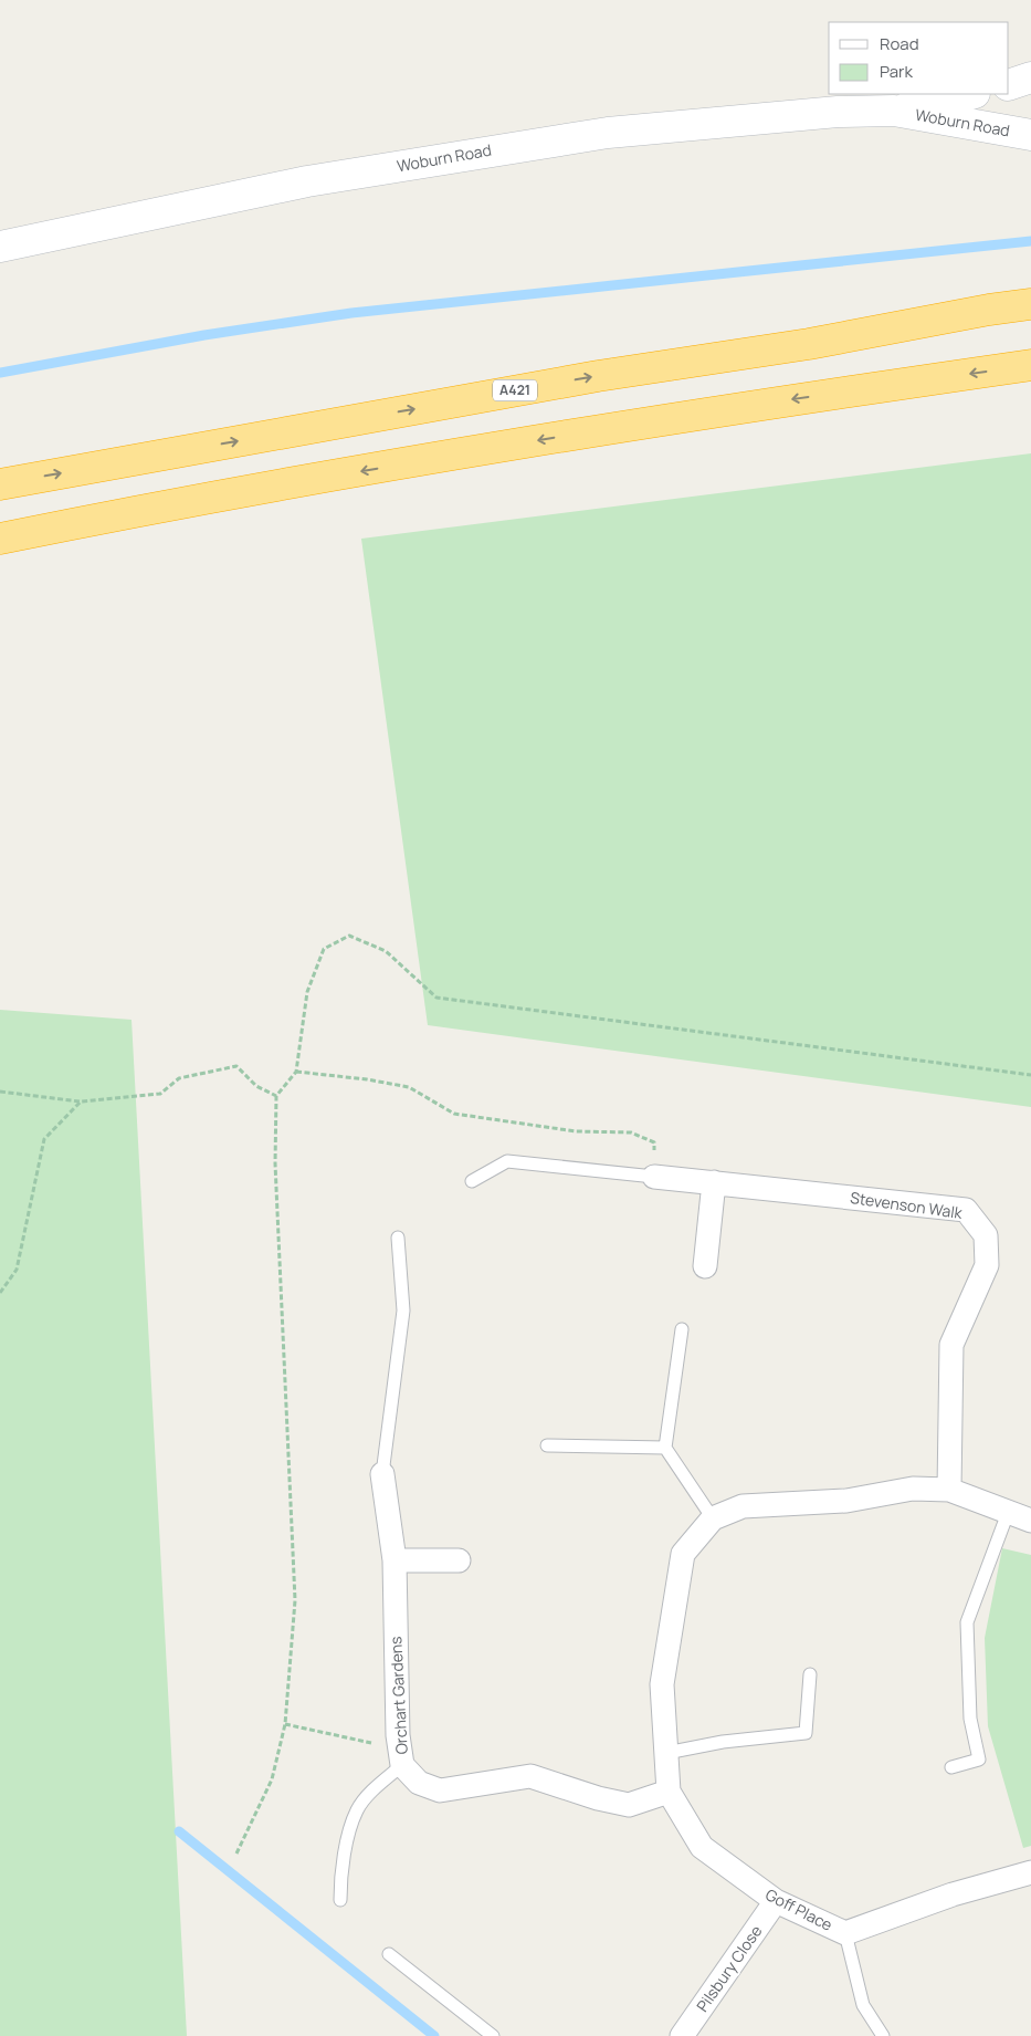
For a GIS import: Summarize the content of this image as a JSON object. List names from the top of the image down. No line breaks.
{"streets":{"highway":["A421"],"street":["Woburn Road","Stevenson Walk","Orchart Gardens","Goff Place","Pilsbury Close"]},"crossings":[["Orchart Gardens","Goff Place"],["Goff Place","Pilsbury Close"]],"legend":["Road","Park"]}
